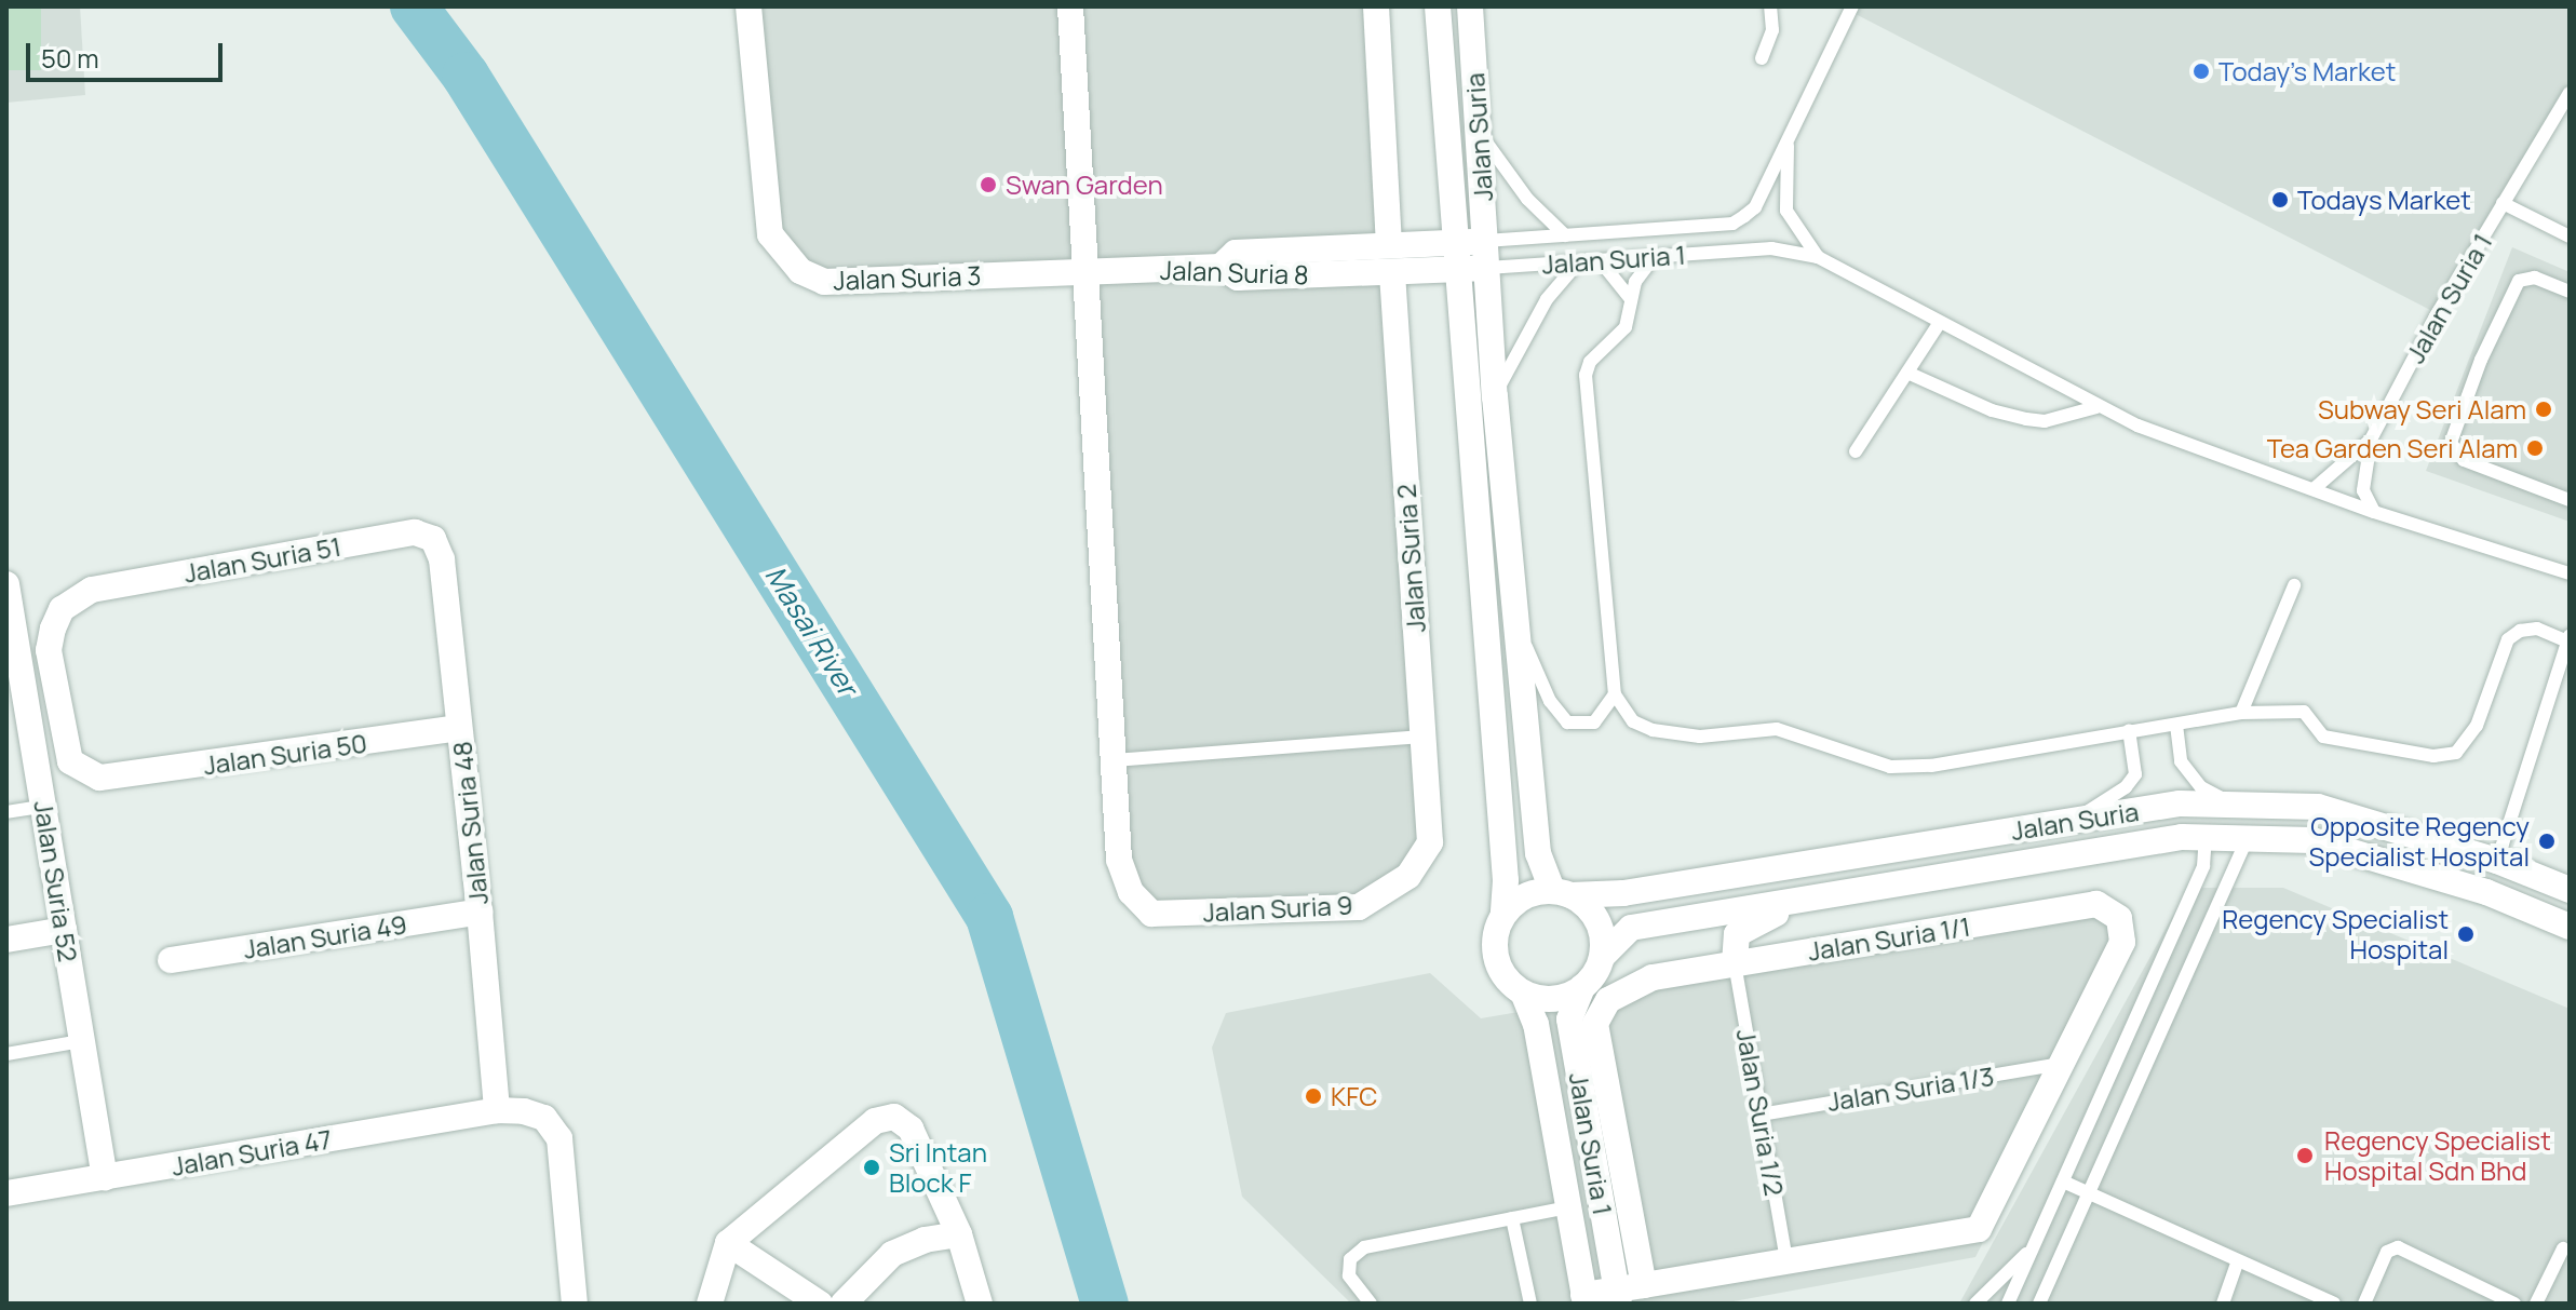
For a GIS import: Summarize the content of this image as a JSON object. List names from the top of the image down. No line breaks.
{"streets":{"street":["Jalan Suria","Jalan Suria 1","Jalan Suria 8","Jalan Suria 3","Jalan Suria 2","Jalan Suria 51","Jalan Suria 50","Jalan Suria 48","Jalan Suria 52","Jalan Suria 9","Jalan Suria 49","Jalan Suria 1/1","Jalan Suria 47"],"lane":["Jalan Suria 1/3","Jalan Suria 1/2"]},"crossings":[["Jalan Suria","Jalan Suria 1"],["Jalan Suria","Jalan Suria 8"],["Jalan Suria 1","Jalan Suria 8"],["Jalan Suria 8","Jalan Suria 3"],["Jalan Suria 8","Jalan Suria 2"],["Jalan Suria 2","Jalan Suria 9"],["Jalan Suria 51","Jalan Suria 50"],["Jalan Suria 51","Jalan Suria 48"],["Jalan Suria 50","Jalan Suria 48"],["Jalan Suria 48","Jalan Suria 49"],["Jalan Suria 48","Jalan Suria 47"],["Jalan Suria 52","Jalan Suria 47"],["Jalan Suria 1/1","Jalan Suria 1/3"],["Jalan Suria 1/1","Jalan Suria 1/2"],["Jalan Suria 1/3","Jalan Suria 1/2"]],"water":["Masai River"],"places":["Today's Market","Swan Garden","Todays Market","Subway Seri Alam","Tea Garden Seri Alam","Opposite Regency Specialist Hospital","Regency Specialist Hospital","KFC","Regency Specialist Hospital Sdn Bhd","Sri Intan Block F"],"scale_bar":"50 m"}
